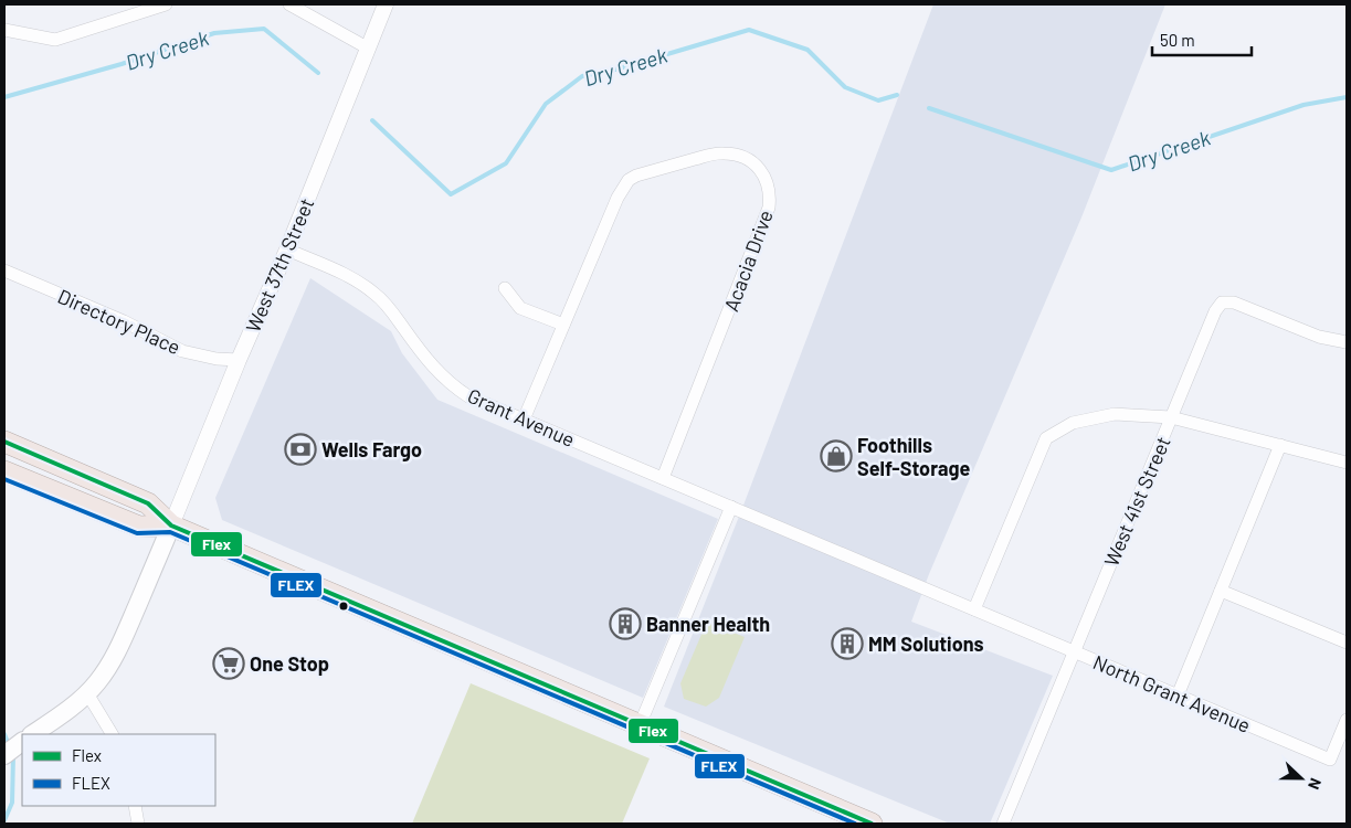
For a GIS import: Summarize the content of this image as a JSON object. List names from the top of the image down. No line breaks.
{"streets":{"street":["Acacia Drive","West 37th Street","Directory Place","Grant Avenue","West 41st Street","North Grant Avenue"]},"crossings":[["Acacia Drive","Grant Avenue"],["West 37th Street","Directory Place"],["West 37th Street","Grant Avenue"],["Grant Avenue","North Grant Avenue"],["West 41st Street","North Grant Avenue"]],"water":["Dry Creek"],"places":{"bank":["Wells Fargo"],"shop":["Foothills Self-Storage"],"building":["Banner Health","MM Solutions"],"supermarket":["One Stop"]},"lines":["transit line Flex","transit line FLEX"],"legend":["Flex","FLEX"],"scale_bar":"50 m","north":"right"}
